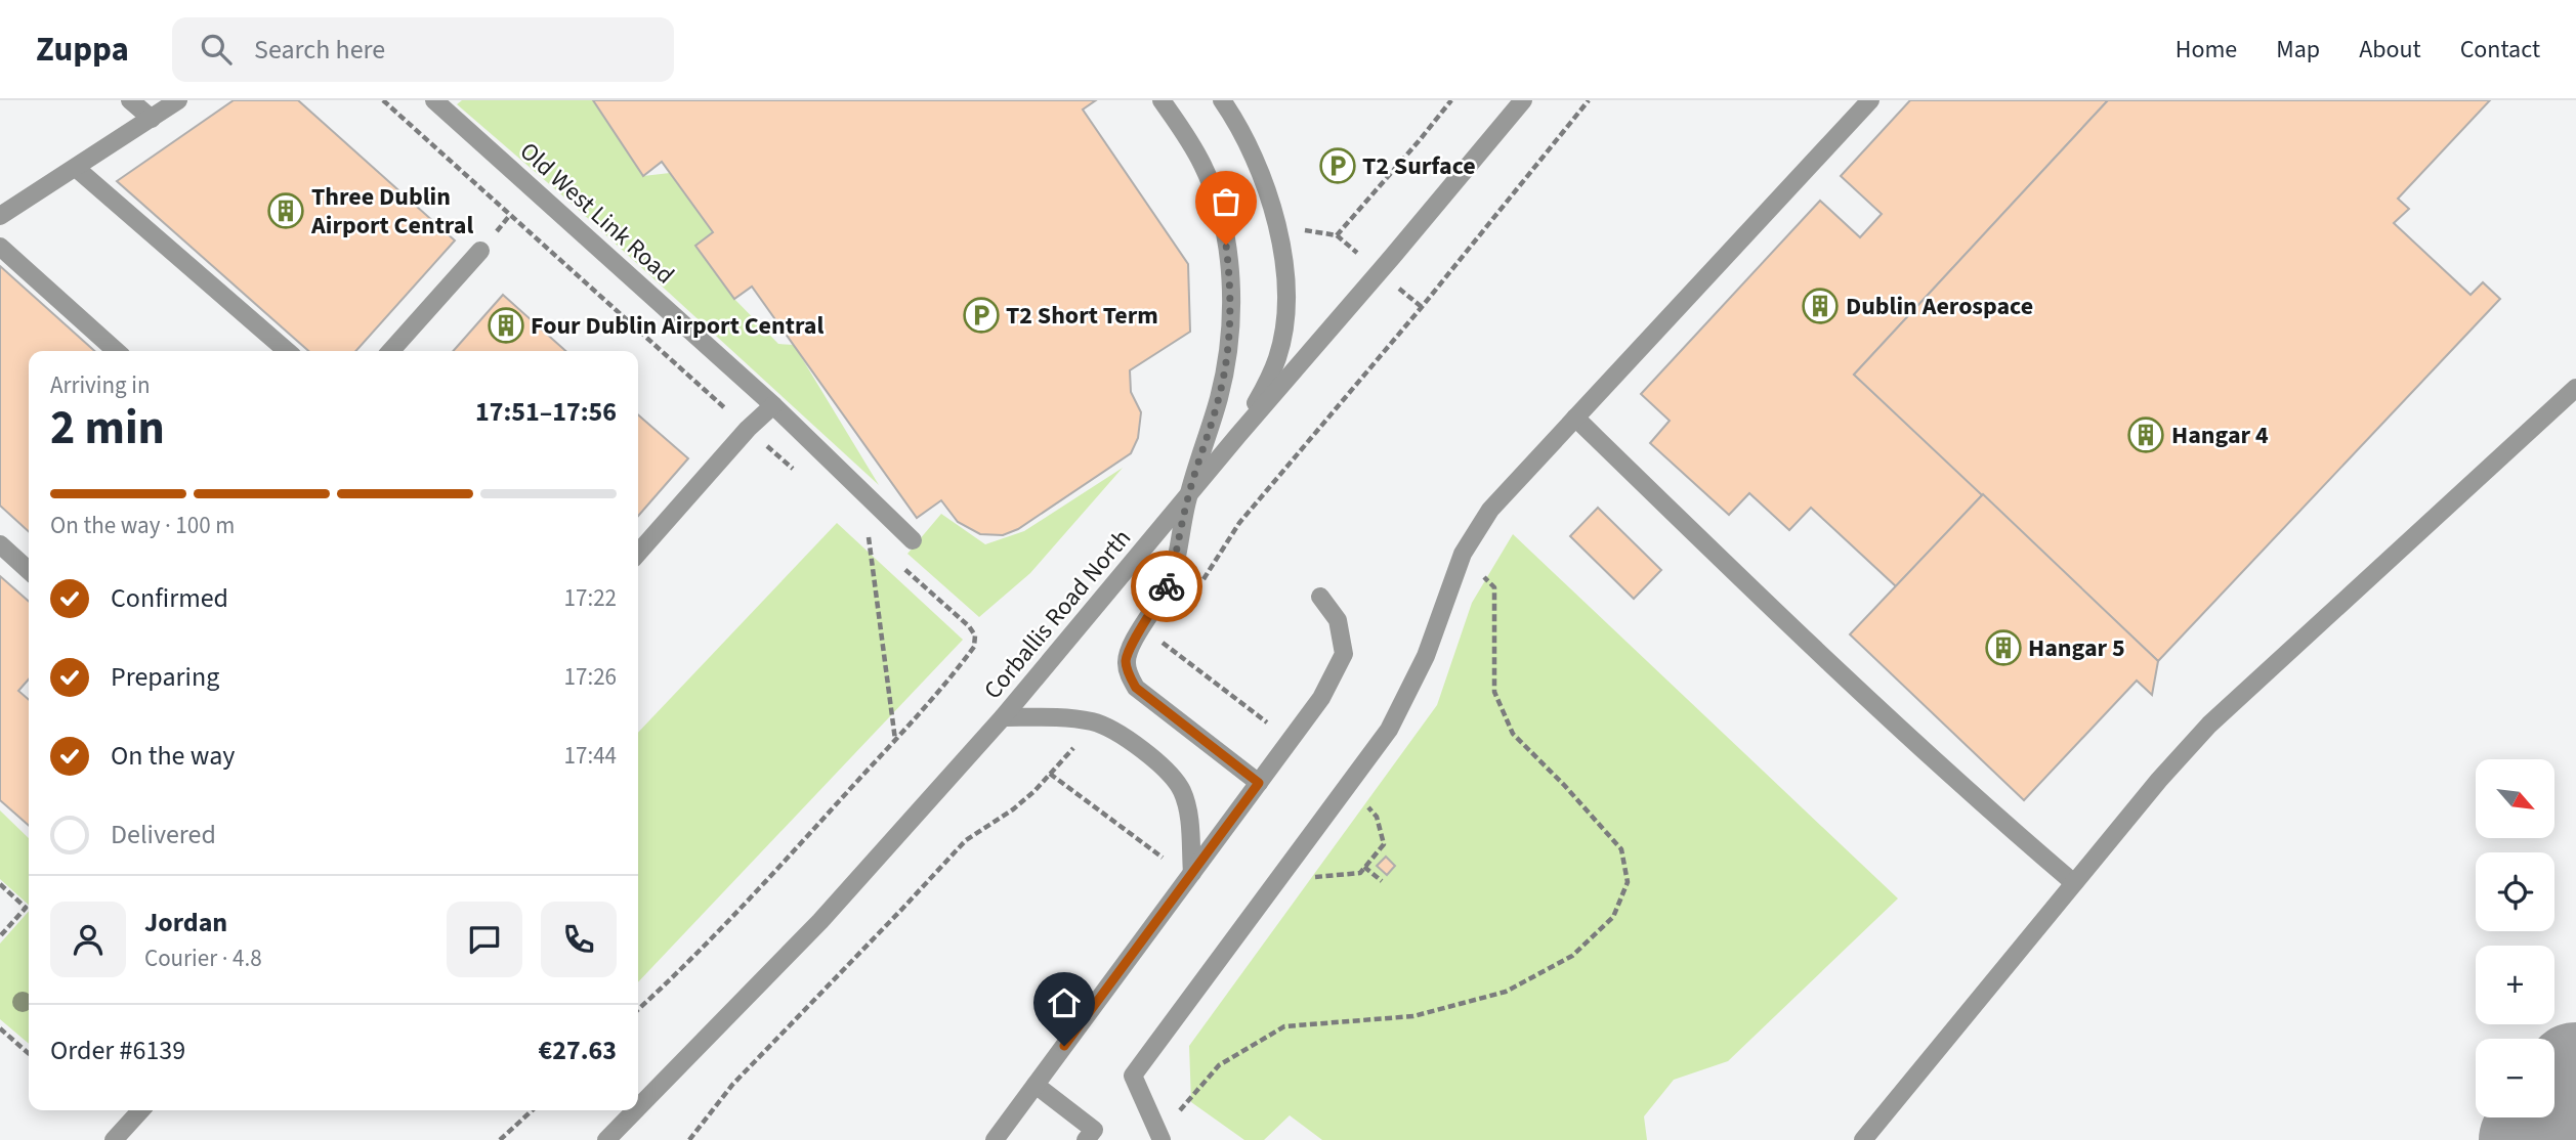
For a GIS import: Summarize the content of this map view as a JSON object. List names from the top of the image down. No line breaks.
{"streets":{"street":["Old West Link Road","Corballis Road North"]},"places":{"parking":["T2 Surface","T2 Short Term"],"building":["Three Dublin Airport Central","Dublin Aerospace","Four Dublin Airport Central","Hangar 4","Hangar 5"]},"north":"bottom right","page":{"header":"Zuppa","search":"Search here","nav":["Home","Map","About","Contact"],"heading":["2 min","Arriving in","17:51–17:56"],"panel":["Jordan","Courier · 4.8","Order #6139","€27.63"],"bar":"On the way · 100 m","list":[["Confirmed","17:22"],["Preparing","17:26"],["On the way","17:44"],"Delivered"],"map_buttons":["+","−"]}}
